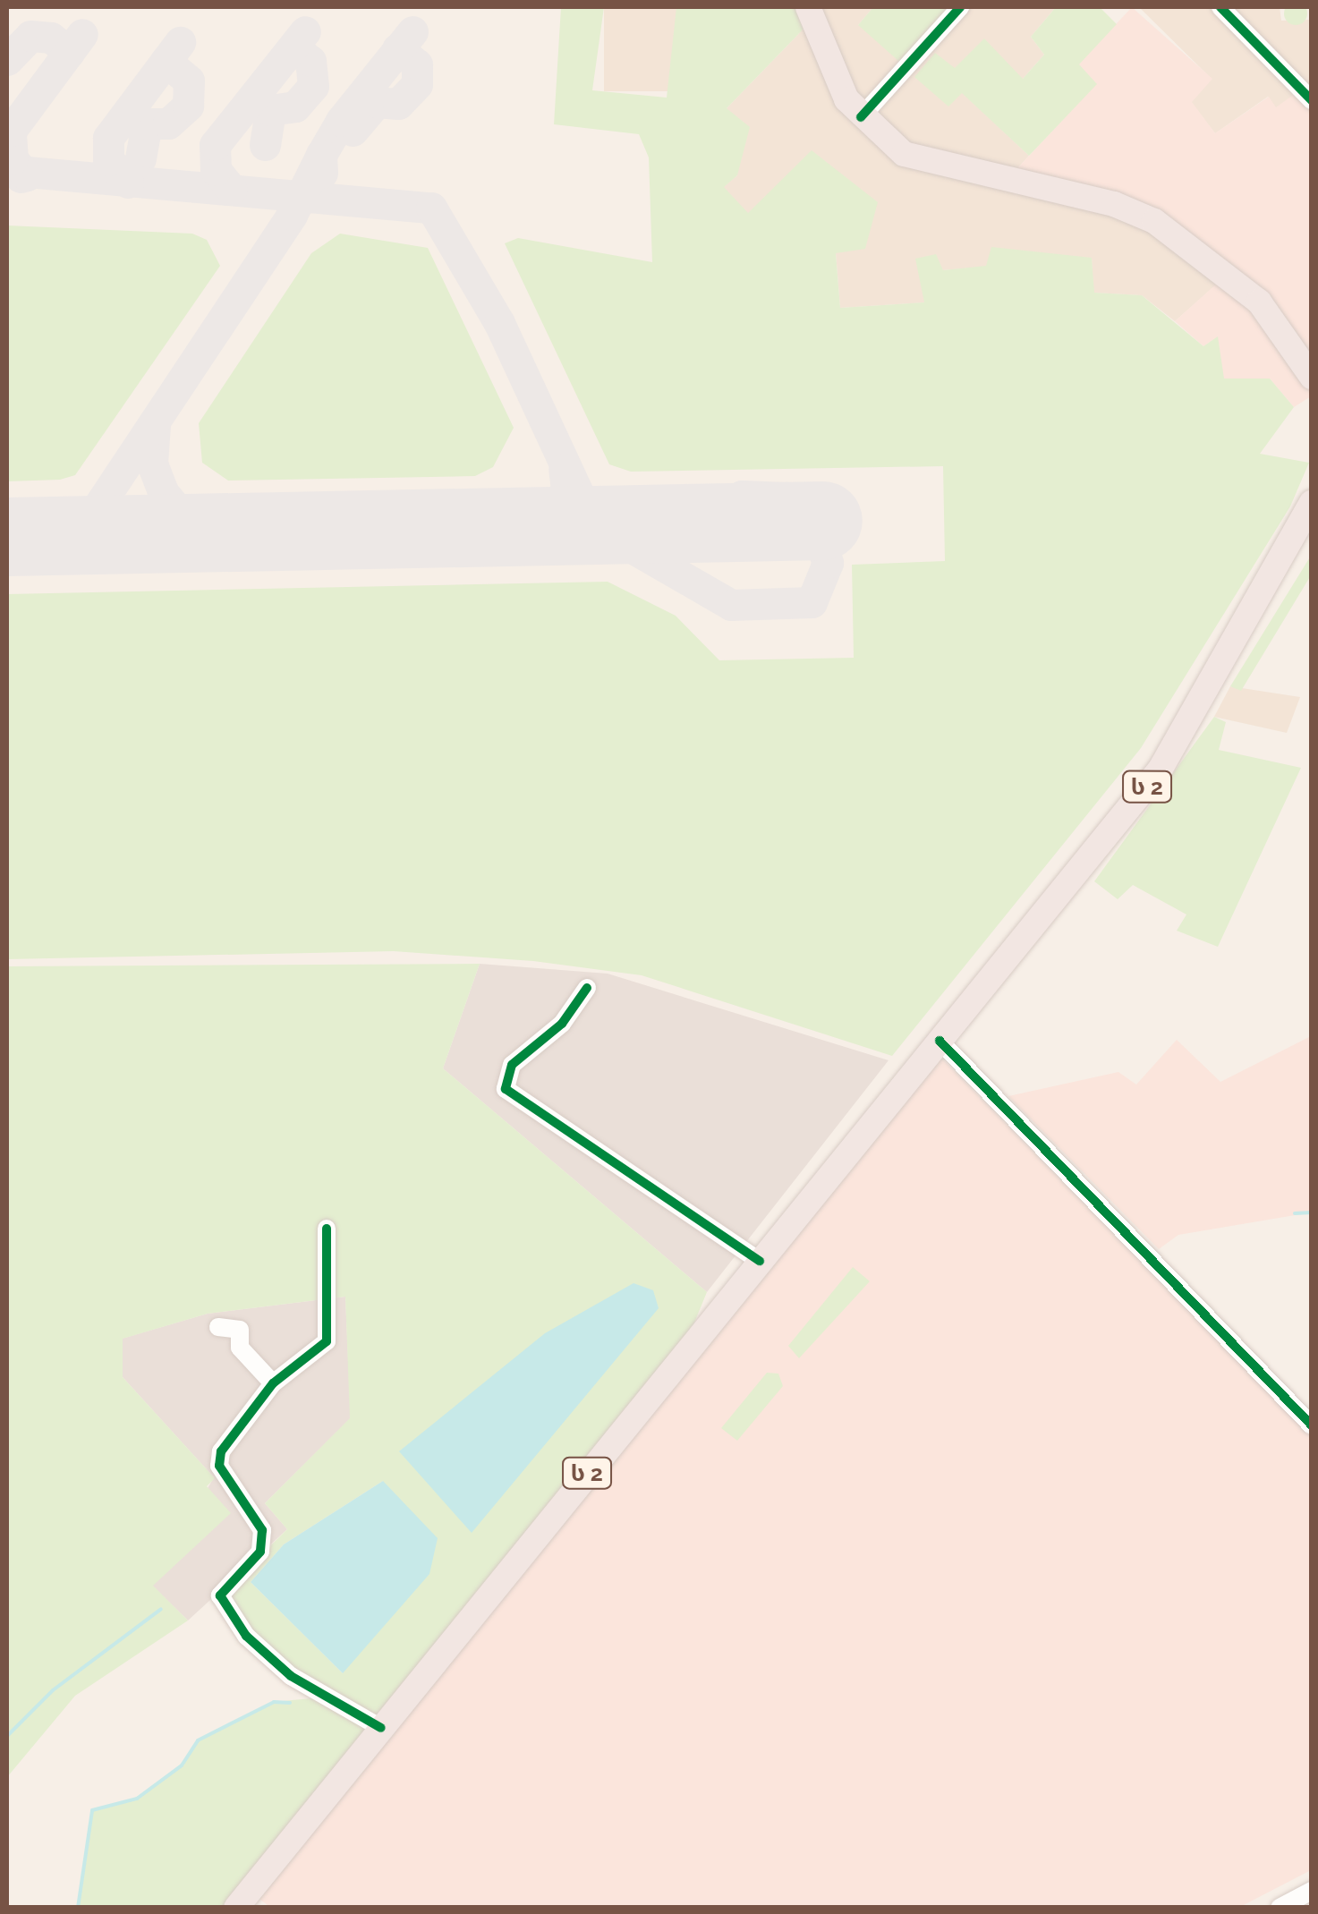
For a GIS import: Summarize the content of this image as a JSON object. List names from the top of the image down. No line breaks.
{"streets":{"highway":["ს 2"]}}
